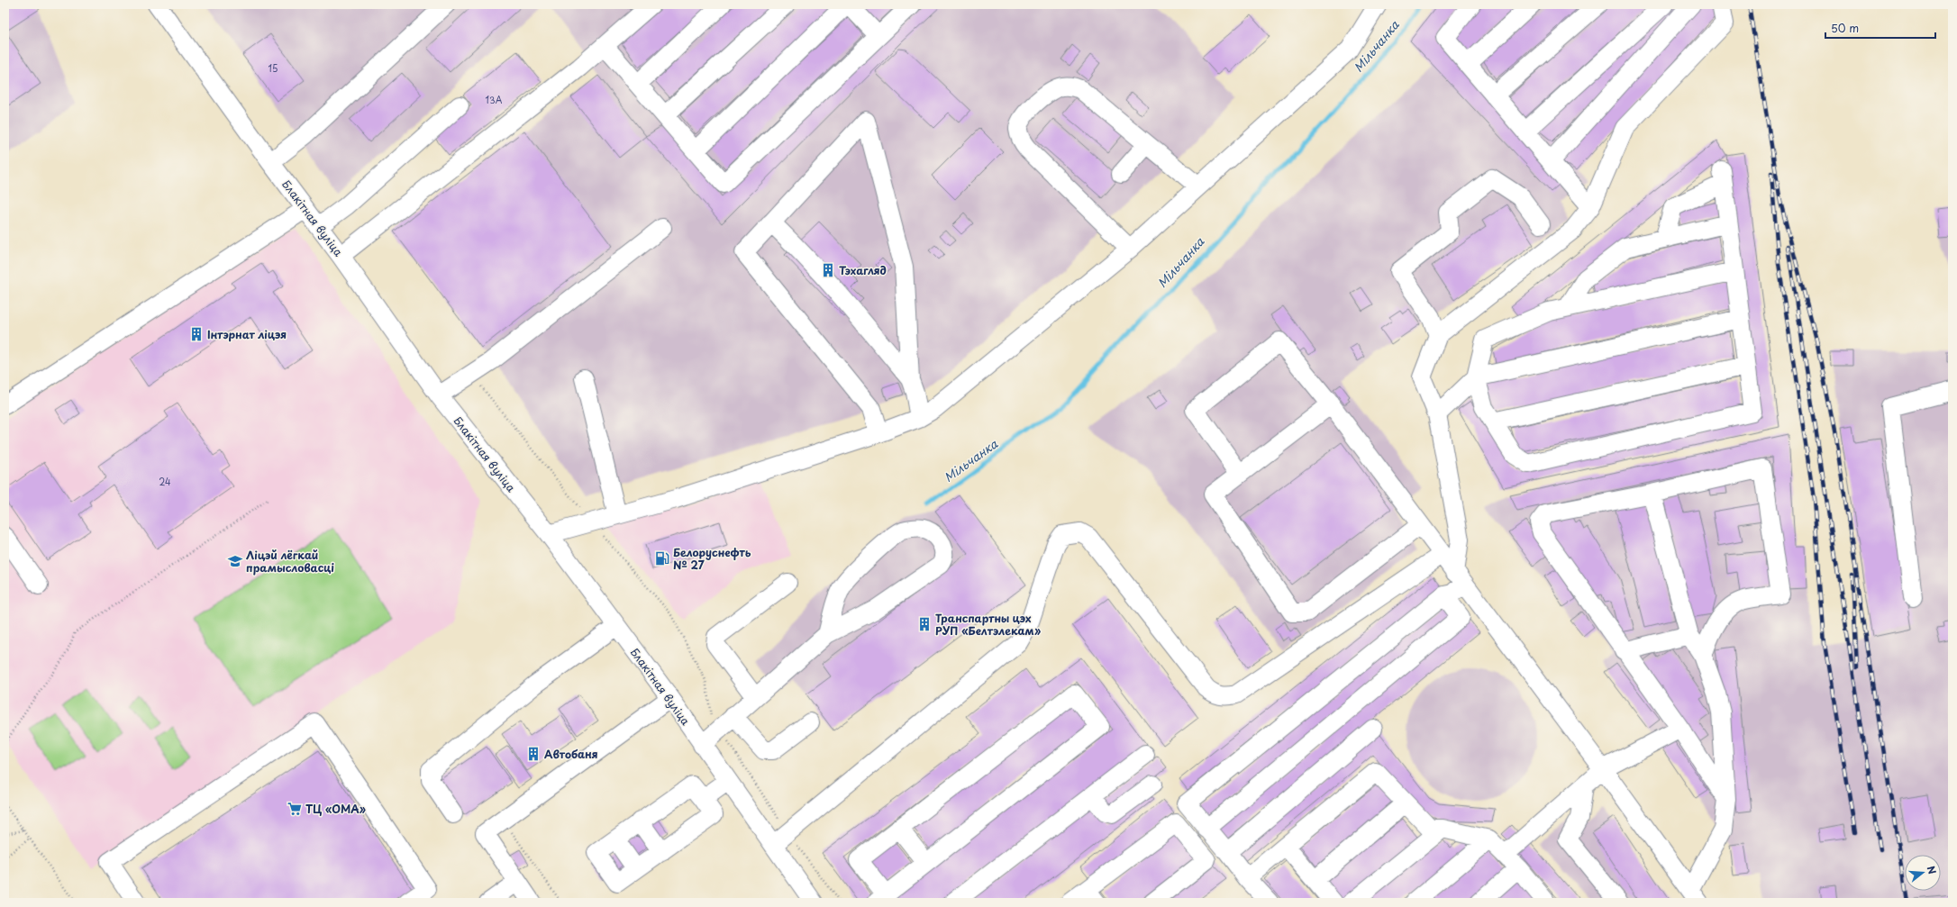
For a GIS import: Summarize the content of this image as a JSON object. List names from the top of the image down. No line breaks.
{"streets":{"street":["Блакітная вуліца"]},"water":["Мільчанка"],"places":{"building":["Тэхагляд","Інтэрнат ліцэя","Транспартны цэх РУП «Белтэлекам»","Автобаня"],"fuel station":["Белоруснефть № 27"],"school or university":["Ліцэй лёгкай прамысловасці"],"supermarket":["ТЦ «ОМА»"]},"house_numbers":["15","13А","24"],"scale_bar":"50 m","north":"right"}
